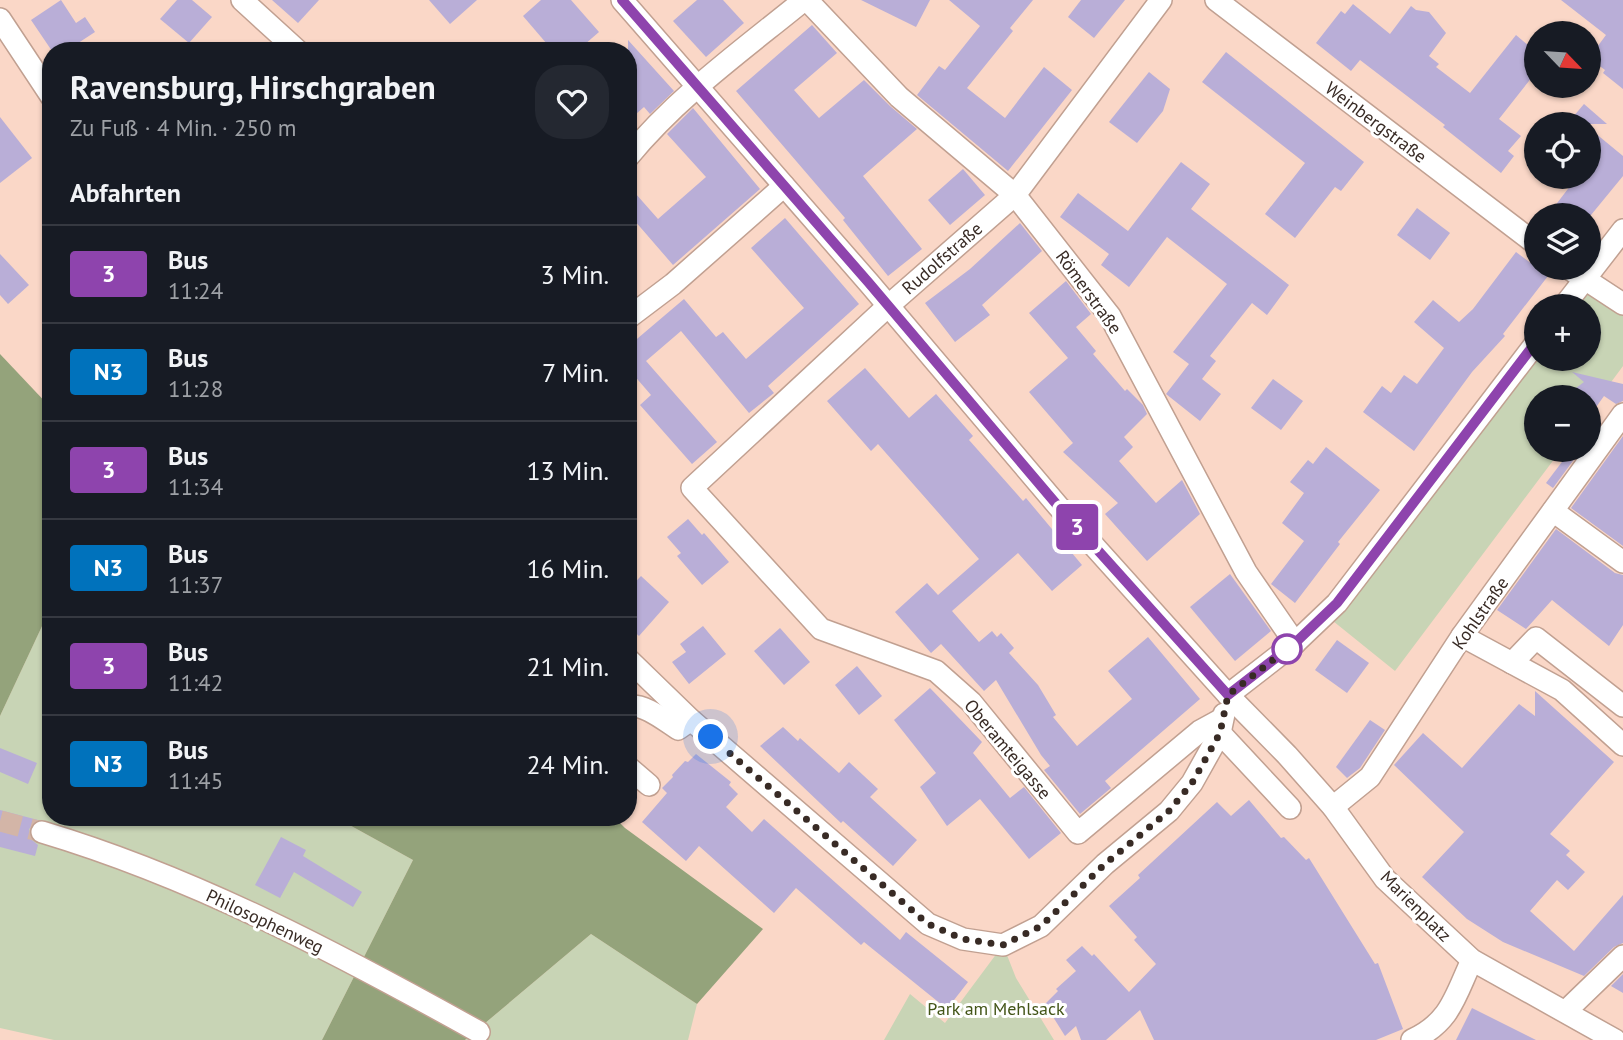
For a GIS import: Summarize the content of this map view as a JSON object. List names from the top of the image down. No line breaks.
{"streets":{"street":["Weinbergstraße","Rudolfstraße","Römerstraße","Kohlstraße","Oberamteigasse","Marienplatz","Philosophenweg"]},"crossings":[["Rudolfstraße","Römerstraße"],["Rudolfstraße","Oberamteigasse"],["Rudolfstraße","Marienplatz"],["Römerstraße","Marienplatz"],["Kohlstraße","Marienplatz"]],"parks":["Park am Mehlsack"],"lines":["bus line 3"],"north":"bottom right","page":{"on_map":"3","map_buttons":["+","−"],"heading":[["Ravensburg, Hirschgraben","Zu Fuß · 4 Min. · 250 m"],"Abfahrten"],"list":[{"mark":"3","name":"Bus","note":"11:24","value":"3 Min."},{"mark":"N3","name":"Bus","note":"11:28","value":"7 Min."},{"mark":"3","name":"Bus","note":"11:34","value":"13 Min."},{"mark":"N3","name":"Bus","note":"11:37","value":"16 Min."},{"mark":"3","name":"Bus","note":"11:42","value":"21 Min."},{"mark":"N3","name":"Bus","note":"11:45","value":"24 Min."}]}}
